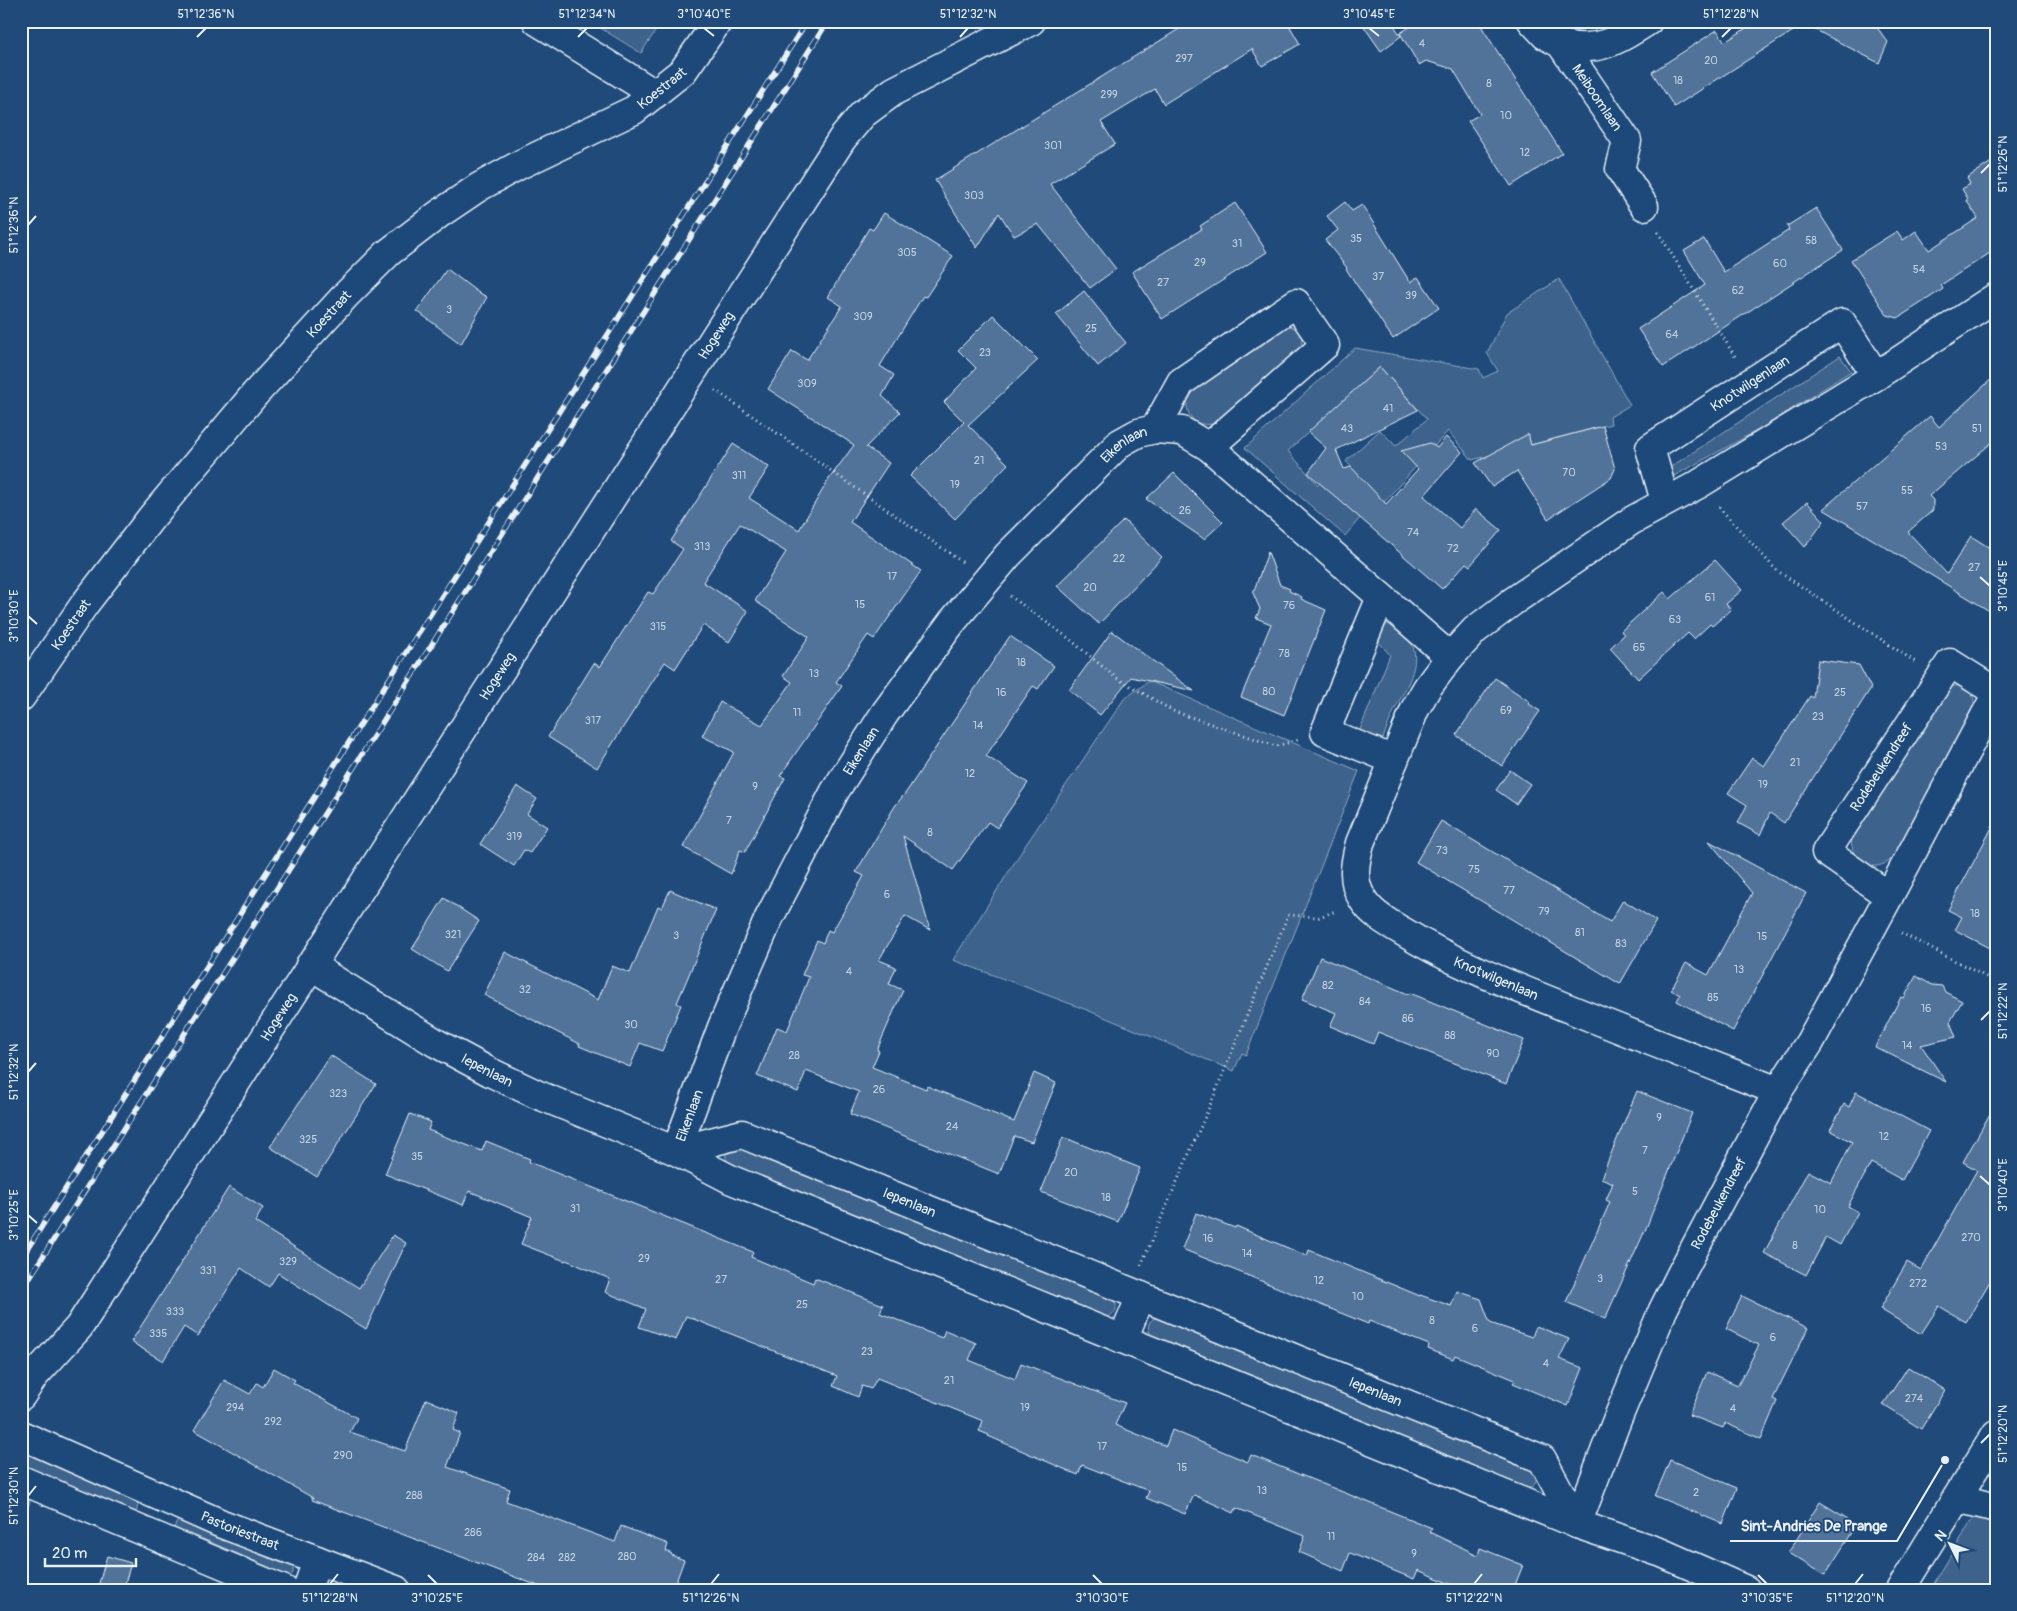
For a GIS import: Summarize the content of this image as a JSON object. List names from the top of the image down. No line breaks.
{"streets":{"street":["Koestraat","Meiboomlaan","Hogeweg","Knotwilgenlaan","Eikenlaan","Rodebeukendreef","Iepenlaan","Pastoriestraat"]},"crossings":[["Hogeweg","Iepenlaan"],["Knotwilgenlaan","Rodebeukendreef"],["Eikenlaan","Iepenlaan"],["Rodebeukendreef","Iepenlaan"]],"places":["Sint-Andries De Prange"],"house_numbers":["4","297","20","18","8","299","10","301","12","303","35","58","31","305","29","60","54","37","27","62","39","3","309","25","64","23","309","41","43","51","53","21","70","311","19","55","57","26","74","313","72","22","27","17","20","61","15","76","63","315","65","78","18","13","80","16","25","69","11","23","317","14","21","12","19","9","7","8","319","73","75","77","6","79","18","81","321","3","15","83","13","4","82","32","85","84","16","86","30","88","14","90","28","26","323","9","24","12","325","7","35","20","5","18","31","10","270","16","8","14","29","329","331","3","27","12","272","10","25","333","8","6","335","6","23","4","21","274","294","19","4","292","17","290","15","13","2","288","286","11","9","280","284","282"],"scale_bar":"20 m","north":"top left","coordinates":["51°12'36\"N","51°12'34\"N","3°10'40\"E","51°12'32\"N","3°10'45\"E","51°12'28\"N","51°12'26\"N","3°10'30\"E","51°12'22\"N","3°10'25\"E","51°12'20\"N","51°12'30\"N","3°10'35\"E"]}
